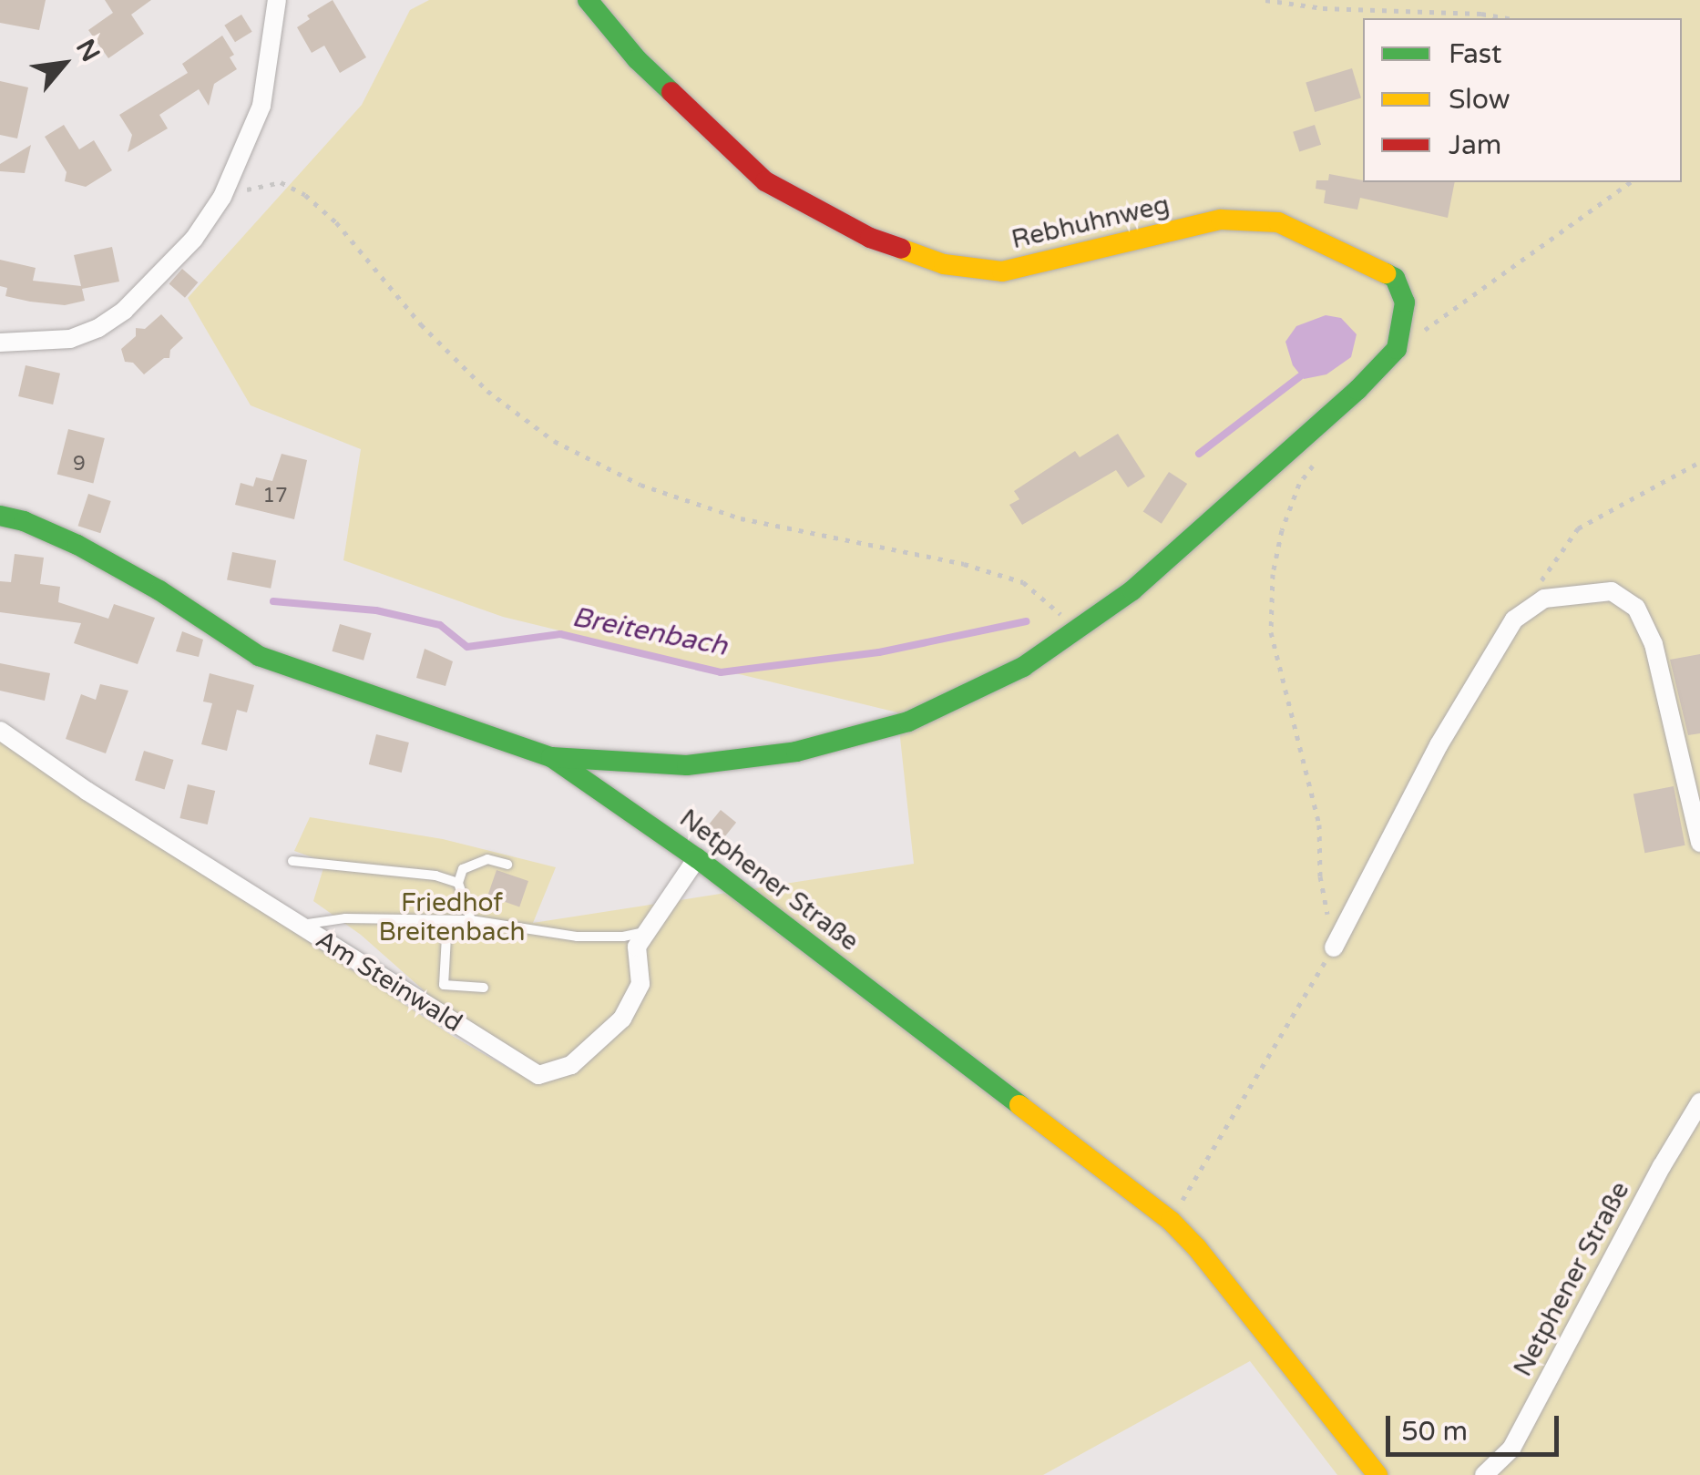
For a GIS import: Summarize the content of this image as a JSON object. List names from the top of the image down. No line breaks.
{"streets":{"street":["Rebhuhnweg","Netphener Straße","Am Steinwald"]},"crossings":[["Netphener Straße","Am Steinwald"]],"water":["Breitenbach"],"parks":["Friedhof Breitenbach"],"house_numbers":["9","17"],"legend":["Fast","Slow","Jam"],"scale_bar":"50 m","north":"top right"}
